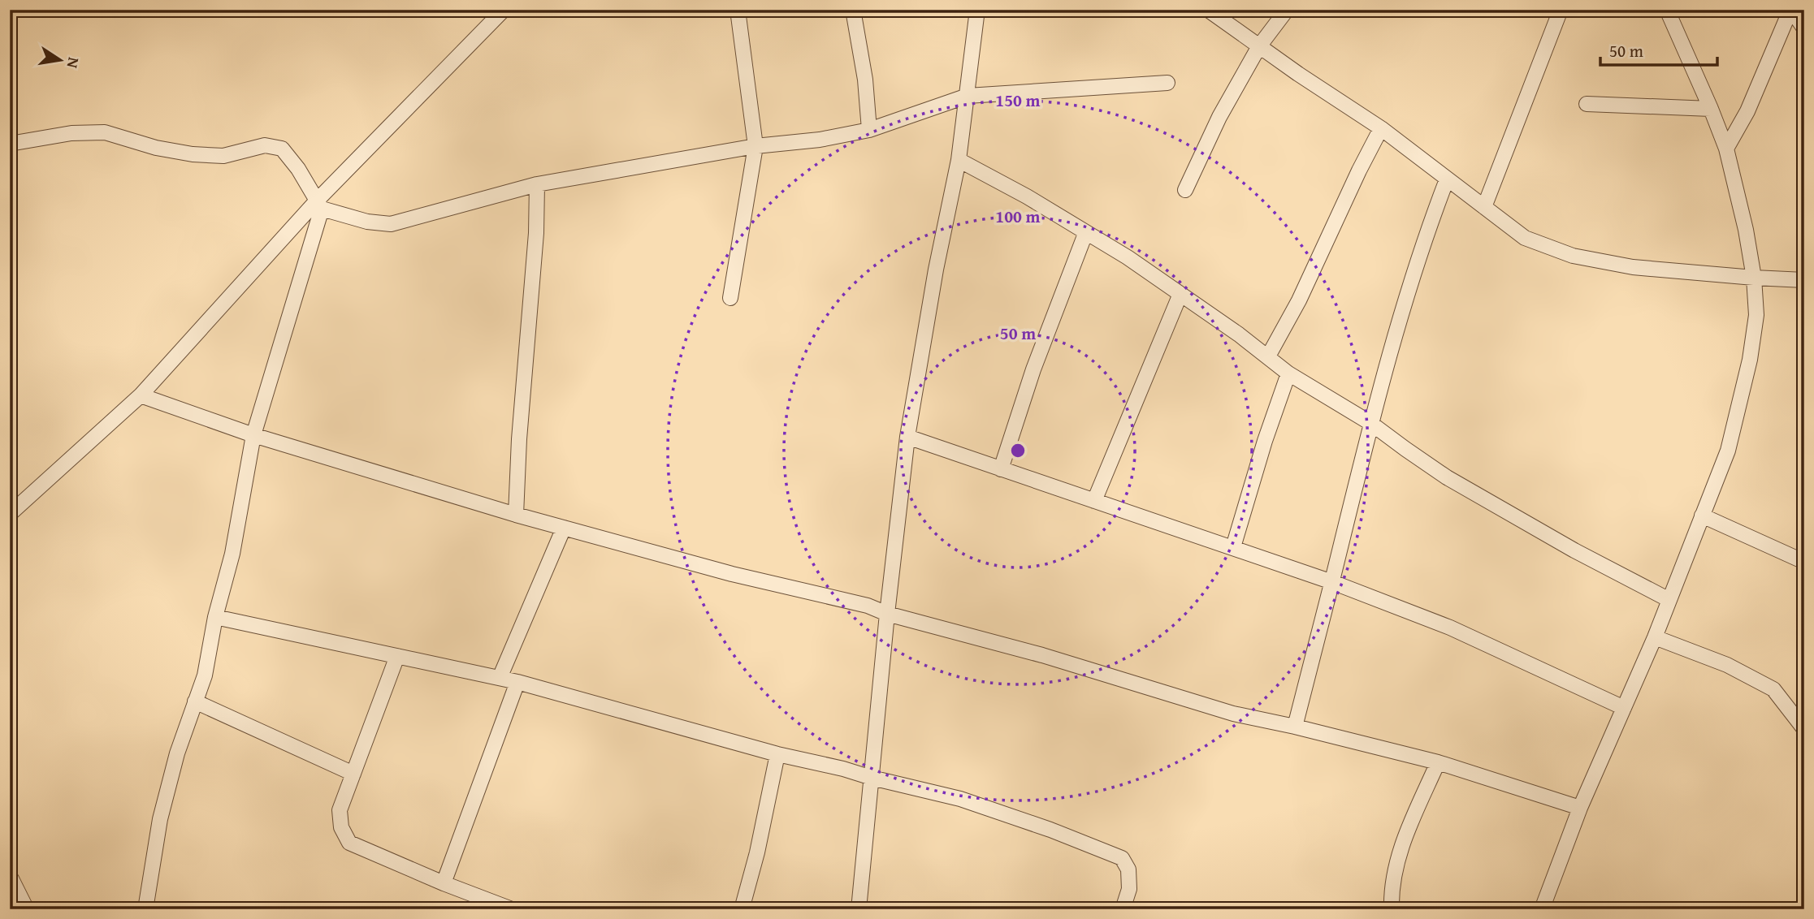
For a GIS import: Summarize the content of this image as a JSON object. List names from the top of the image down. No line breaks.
{"scale_bar":"50 m","north":"right","rings":["150 m","100 m","50 m"]}
